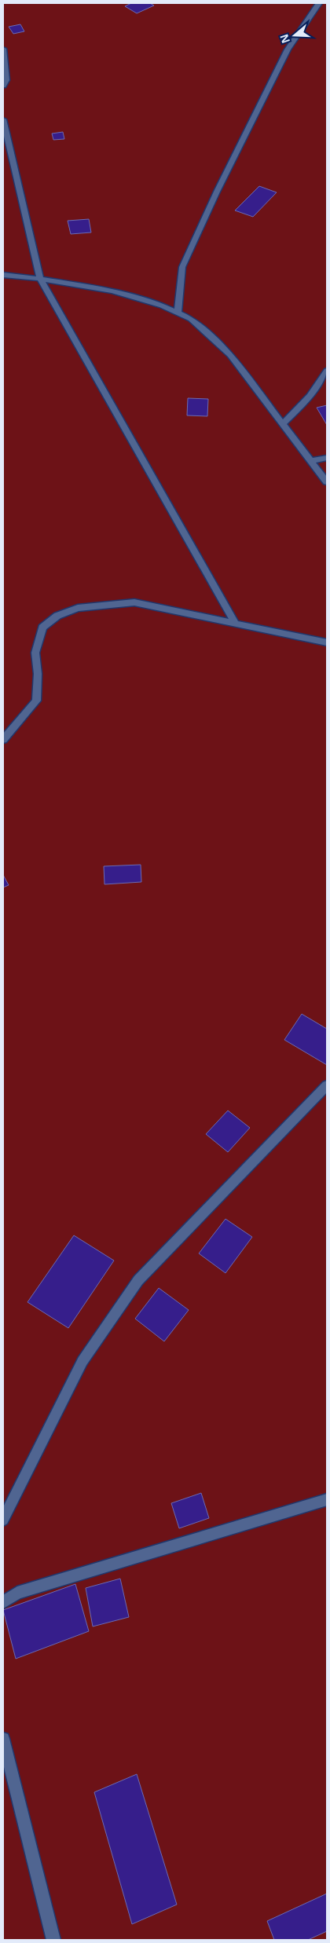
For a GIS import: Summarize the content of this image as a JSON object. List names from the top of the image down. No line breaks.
{"north":"left"}
